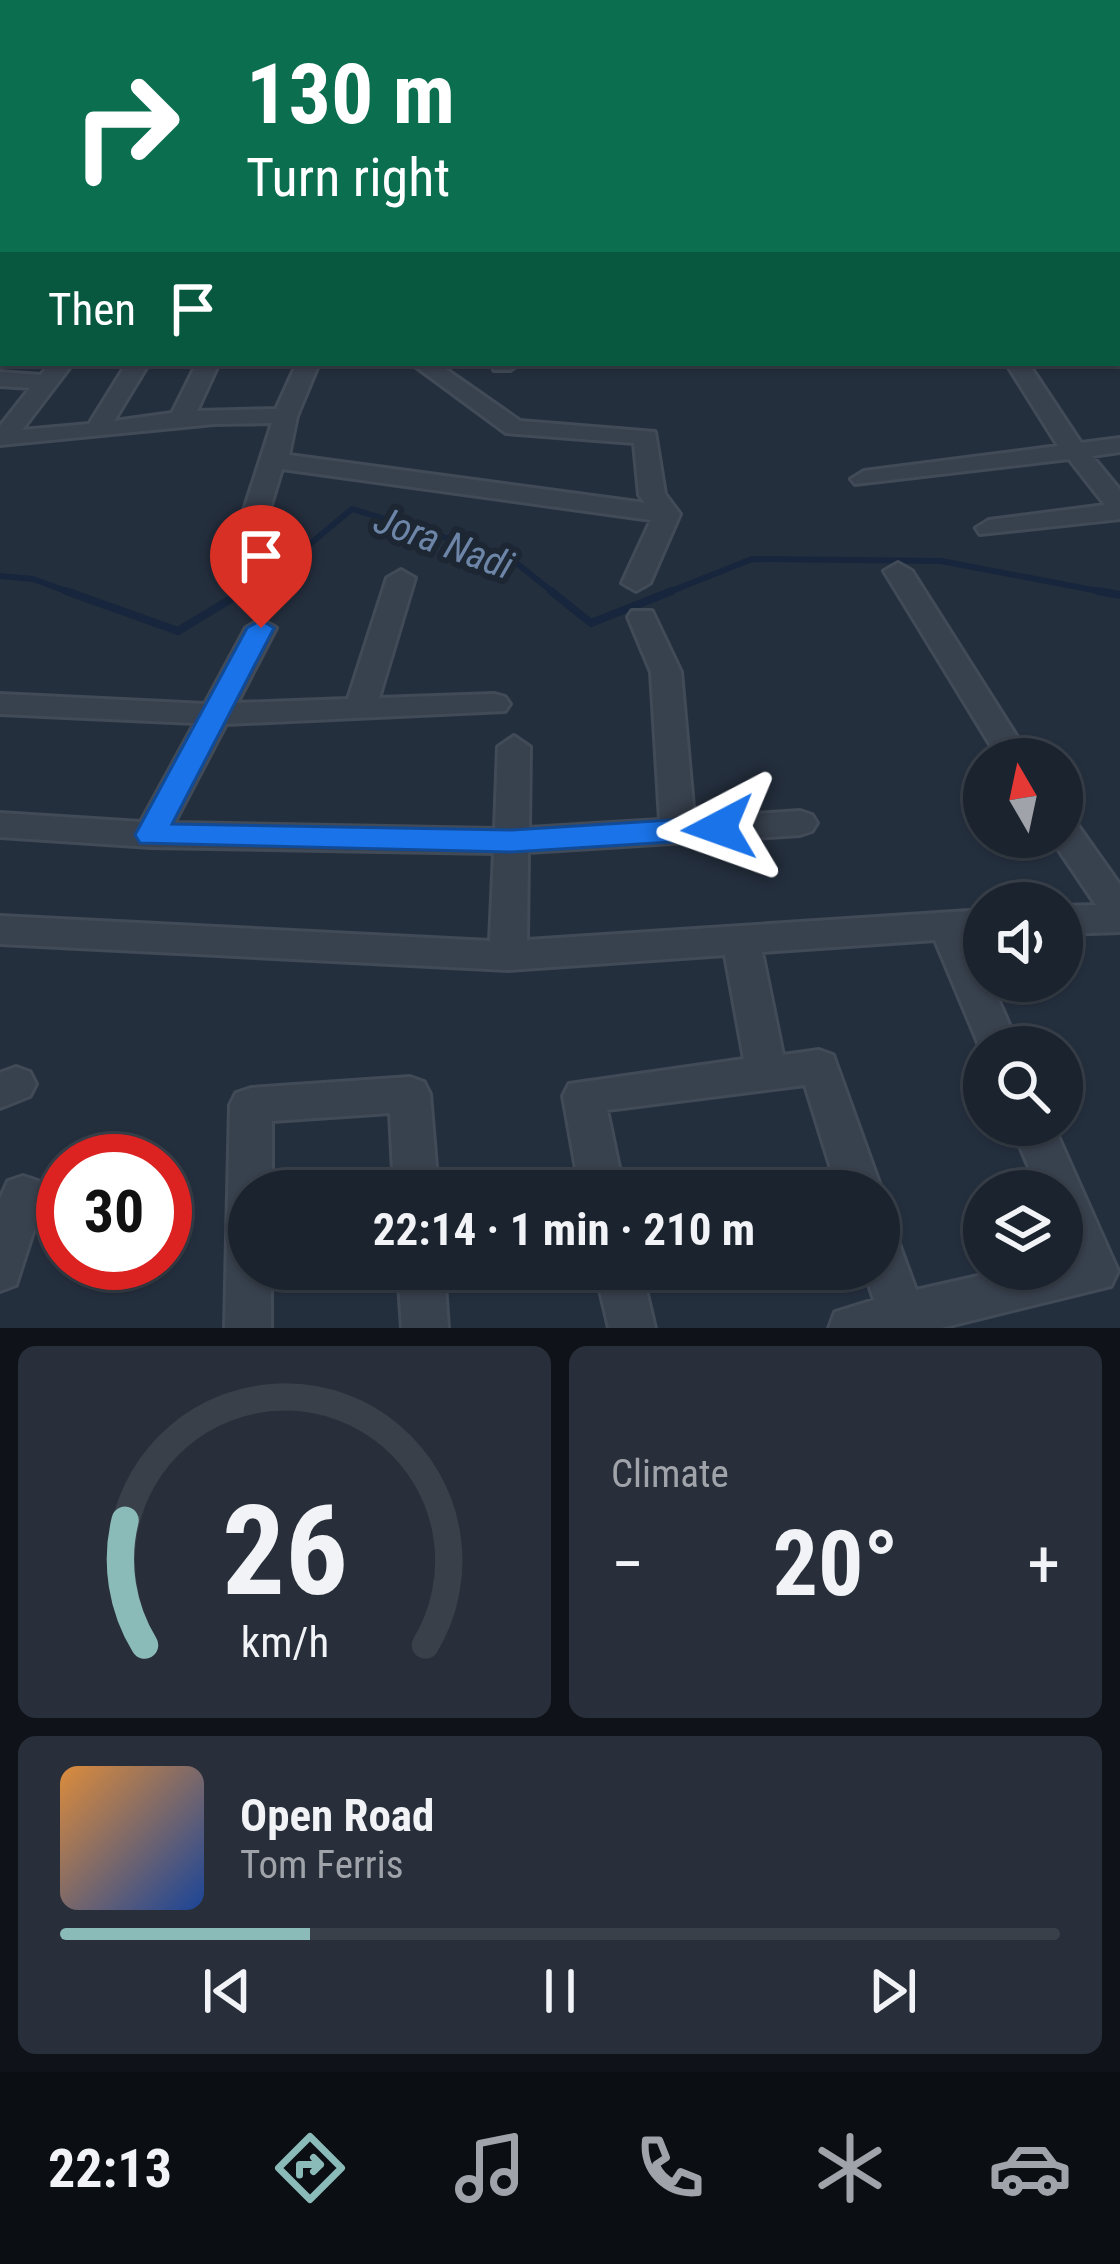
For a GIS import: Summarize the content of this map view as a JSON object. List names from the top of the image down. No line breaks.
{"water":["Jora Nadi"],"north":"top","page":{"turn":["130 m","Turn right"],"then":"Then","limit":"30","trip":"22:14 · 1 min · 210 m","tile":"Climate","heat":["−","20°","+"],"song":["Open Road","Tom Ferris"],"tabs":"22:13","gauge":["26","km/h"]}}
